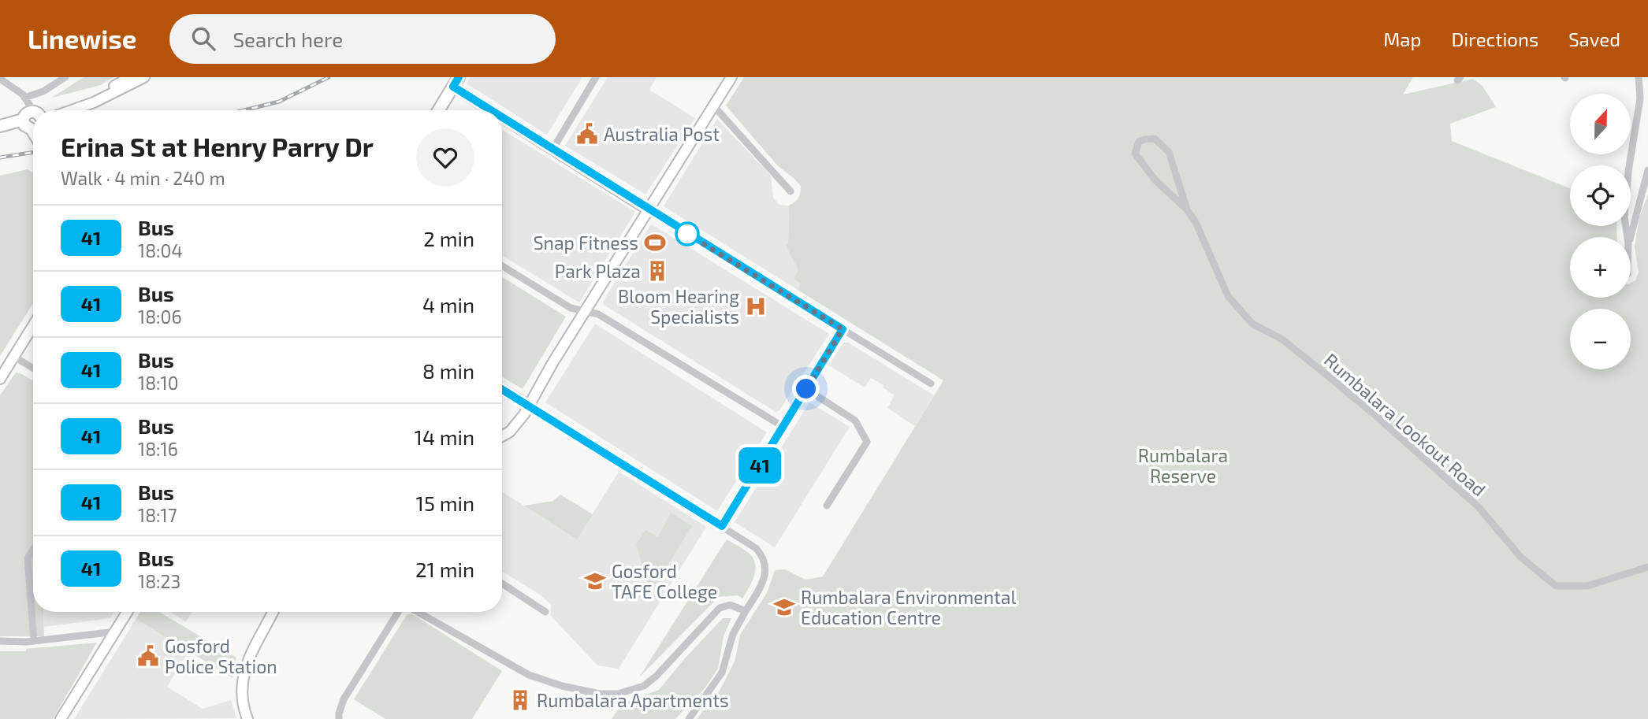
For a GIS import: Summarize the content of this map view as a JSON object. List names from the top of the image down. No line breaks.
{"streets":{"street":["Rumbalara Lookout Road"]},"parks":["Rumbalara Reserve"],"places":{"public building":["Australia Post","Gosford Police Station"],"sports":["Snap Fitness"],"building":["Park Plaza","Rumbalara Apartments"],"hospital":["Bloom Hearing Specialists"],"school or university":["Gosford TAFE College","Rumbalara Environmental Education Centre"]},"lines":["bus line 41"],"north":"top","page":{"header":"Linewise","search":"Search here","nav":["Map","Directions","Saved"],"on_map":"41","map_buttons":["+","−"],"heading":["Erina St at Henry Parry Dr","Walk · 4 min · 240 m"],"list":[{"mark":"41","name":"Bus","note":"18:04","value":"2 min"},{"mark":"41","name":"Bus","note":"18:06","value":"4 min"},{"mark":"41","name":"Bus","note":"18:10","value":"8 min"},{"mark":"41","name":"Bus","note":"18:16","value":"14 min"},{"mark":"41","name":"Bus","note":"18:17","value":"15 min"},{"mark":"41","name":"Bus","note":"18:23","value":"21 min"}]}}
